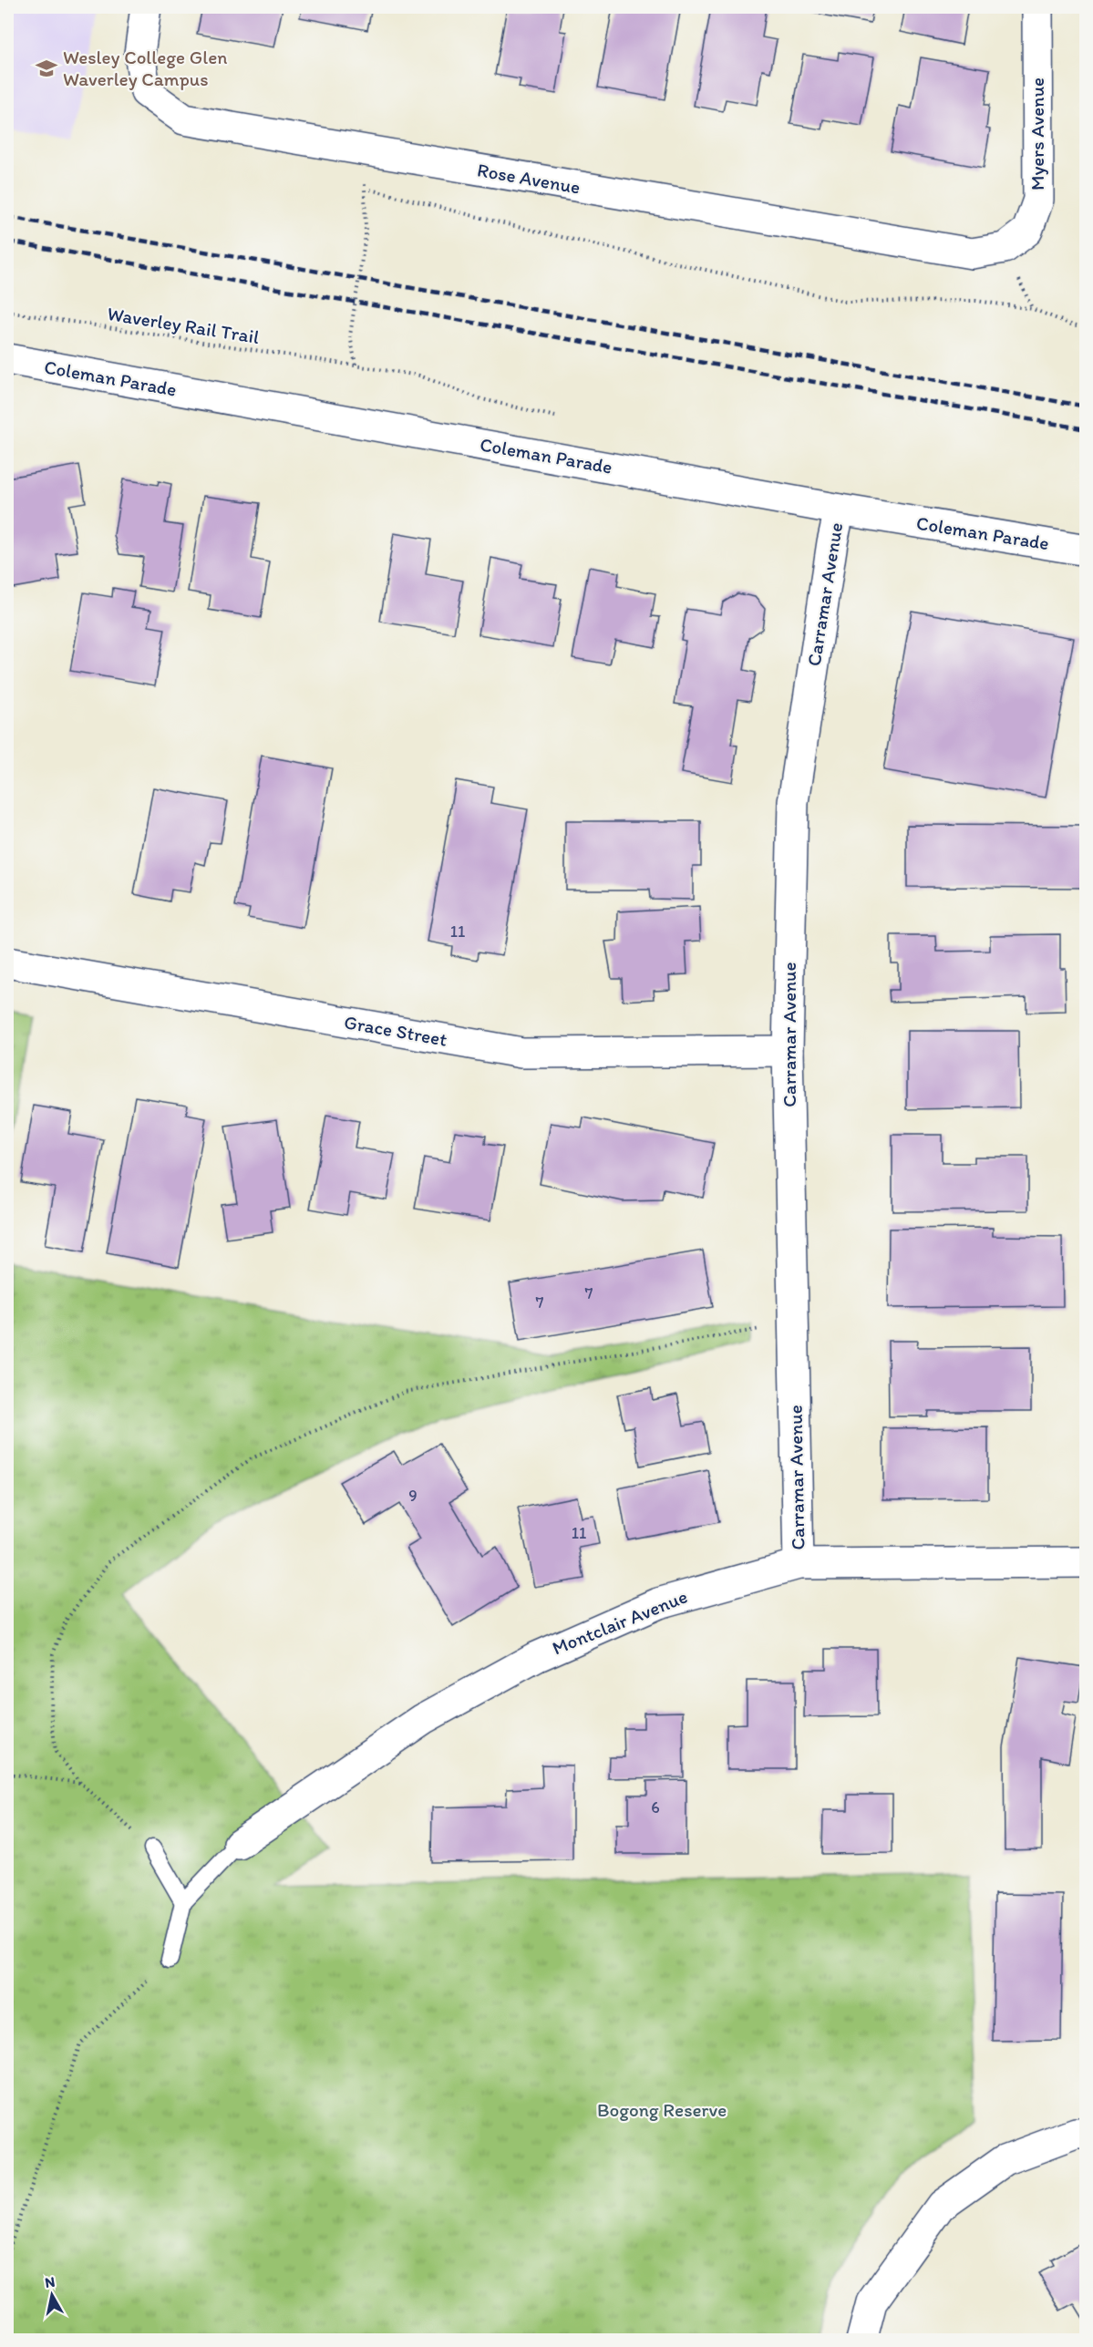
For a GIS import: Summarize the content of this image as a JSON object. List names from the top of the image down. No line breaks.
{"streets":{"street":["Myers Avenue","Rose Avenue","Coleman Parade","Carramar Avenue","Grace Street","Montclair Avenue"],"path":["Waverley Rail Trail"]},"crossings":[["Myers Avenue","Rose Avenue"],["Coleman Parade","Carramar Avenue"],["Carramar Avenue","Grace Street"],["Carramar Avenue","Montclair Avenue"]],"parks":["Bogong Reserve"],"places":{"school or university":["Wesley College Glen Waverley Campus"]},"house_numbers":["11","7","7","9","11","6"],"north":"top"}
